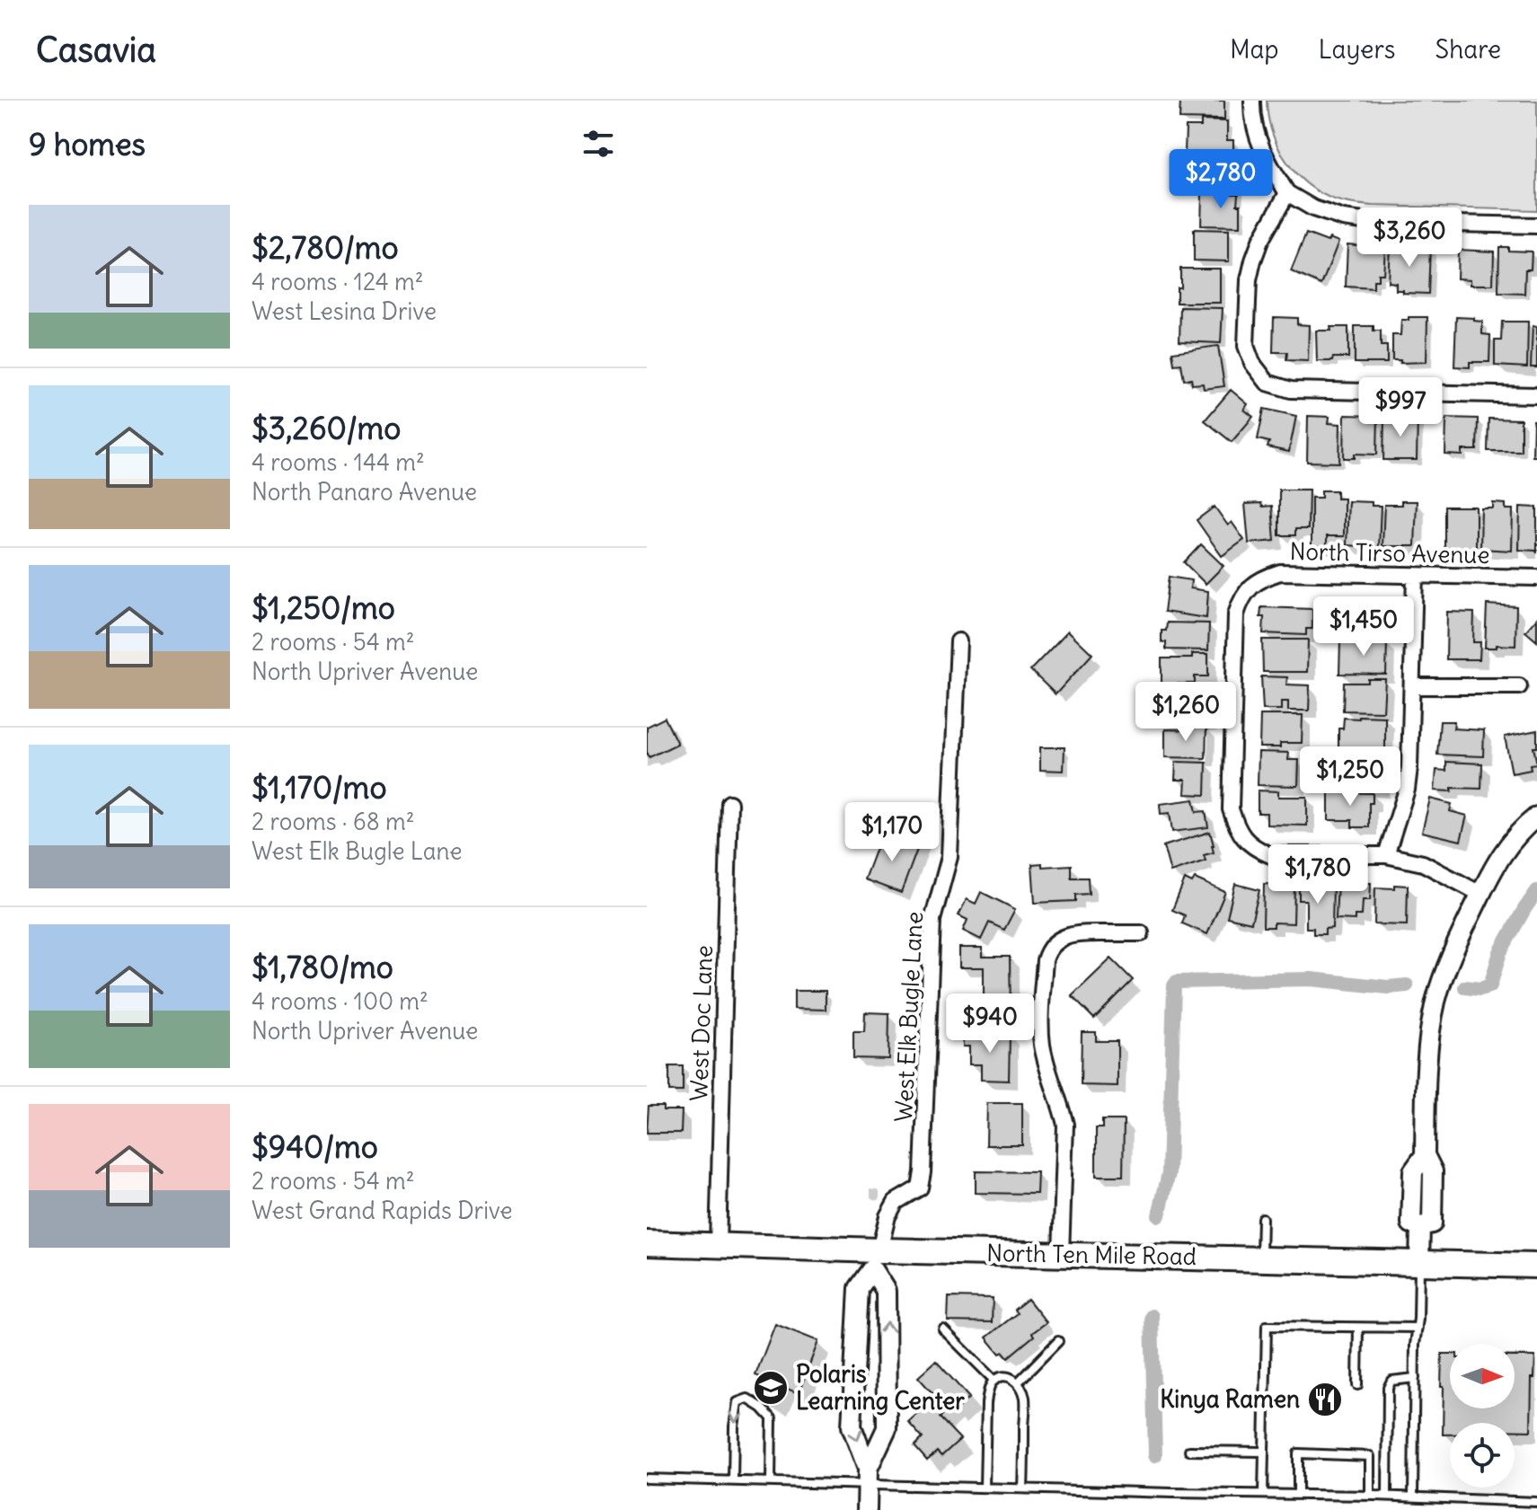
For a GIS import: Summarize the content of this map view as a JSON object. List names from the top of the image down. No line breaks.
{"streets":{"main road":["North Ten Mile Road"],"street":["North Tirso Avenue","West Elk Bugle Lane","West Doc Lane"]},"crossings":[["West Elk Bugle Lane","North Ten Mile Road"],["West Doc Lane","North Ten Mile Road"]],"places":{"school or university":["Polaris Learning Center"],"restaurant":["Kinya Ramen"]},"north":"right","page":{"header":"Casavia","nav":["Map","Layers","Share"],"heading":"9 homes","price":["$2,780","$3,260","$997","$1,450","$1,260","$1,250","$1,170","$1,780","$940"],"list":[{"name":"$2,780/mo","note":"4 rooms · 124 m² · West Lesina Drive"},{"name":"$3,260/mo","note":"4 rooms · 144 m² · North Panaro Avenue"},{"name":"$1,250/mo","note":"2 rooms · 54 m² · North Upriver Avenue"},{"name":"$1,170/mo","note":"2 rooms · 68 m² · West Elk Bugle Lane"},{"name":"$1,780/mo","note":"4 rooms · 100 m² · North Upriver Avenue"},{"name":"$940/mo","note":"2 rooms · 54 m² · West Grand Rapids Drive"}]}}
